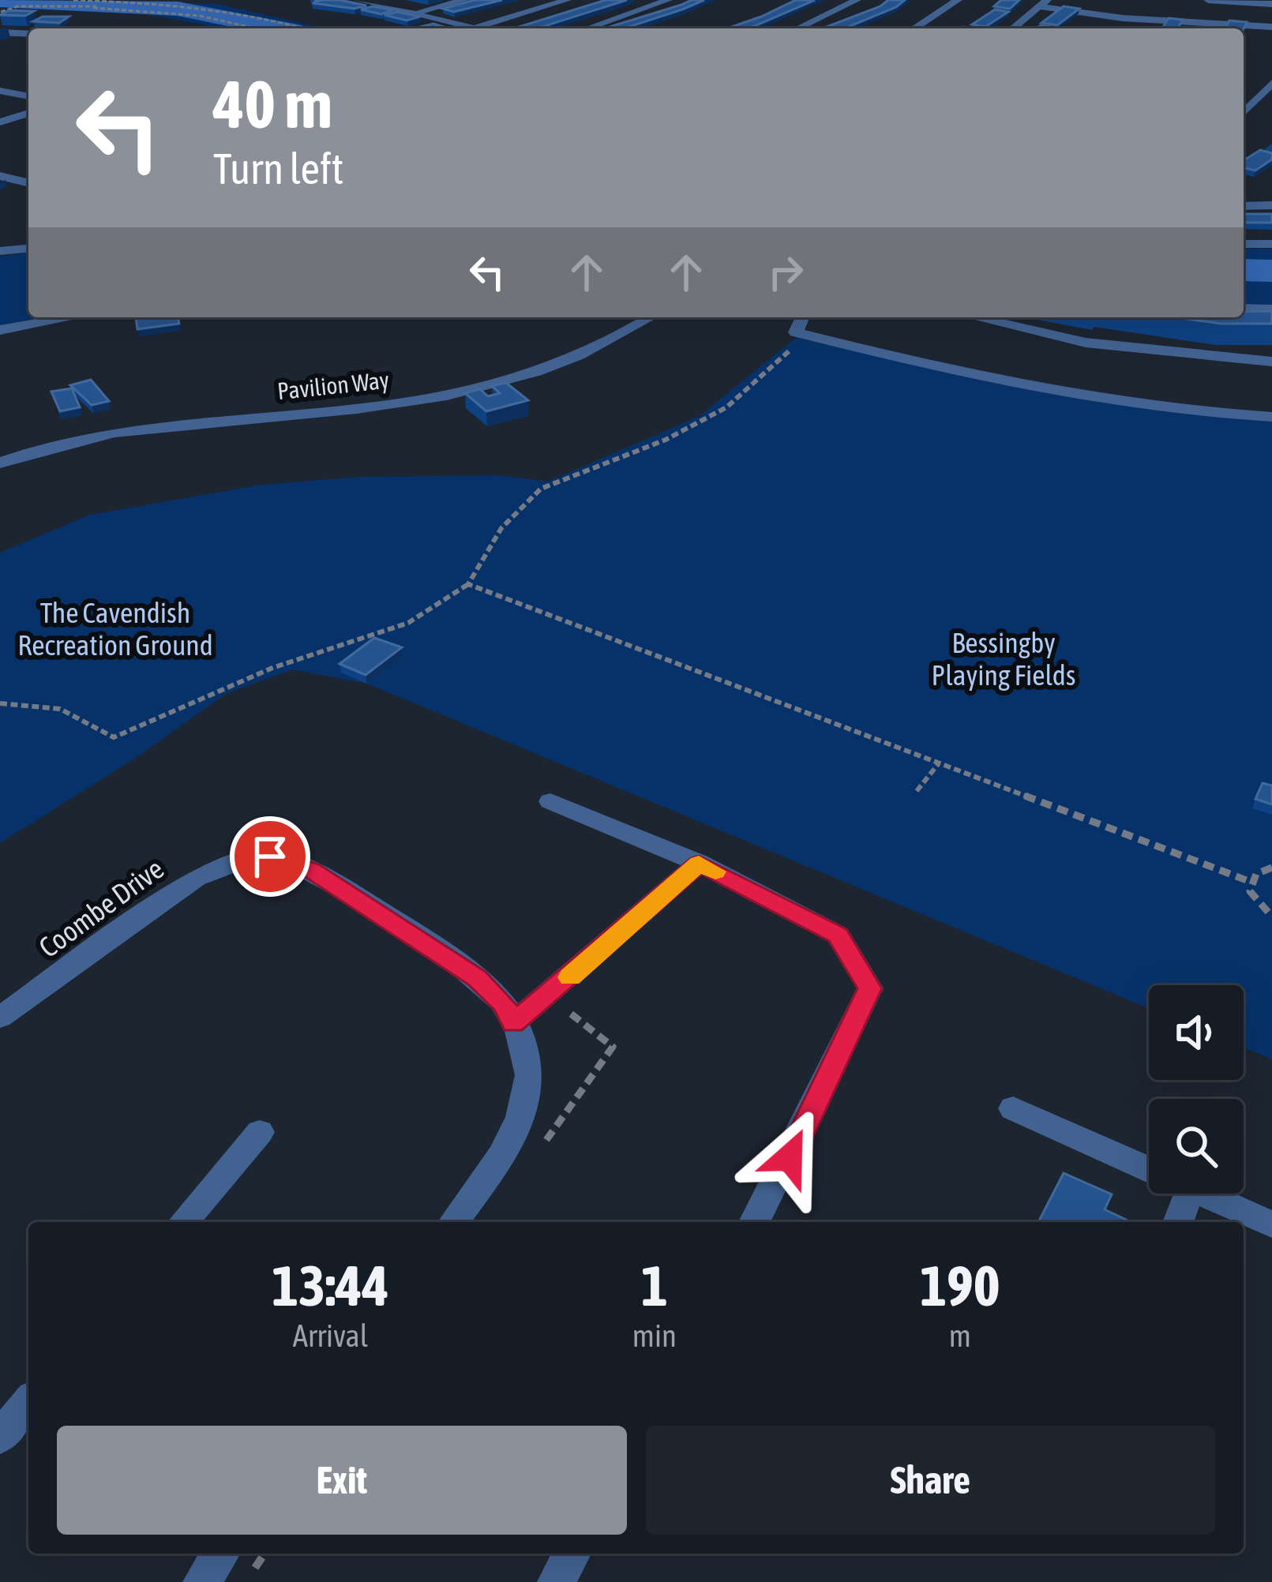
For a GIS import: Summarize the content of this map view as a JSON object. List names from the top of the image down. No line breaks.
{"streets":{"street":["Pavilion Way","Coombe Drive"]},"parks":["The Cavendish Recreation Ground","Bessingby Playing Fields"],"page":{"turn":["40 m","Turn left"],"eta":["13:44","Arrival","1","min","190","m"],"buttons":["Exit","Share"]}}
